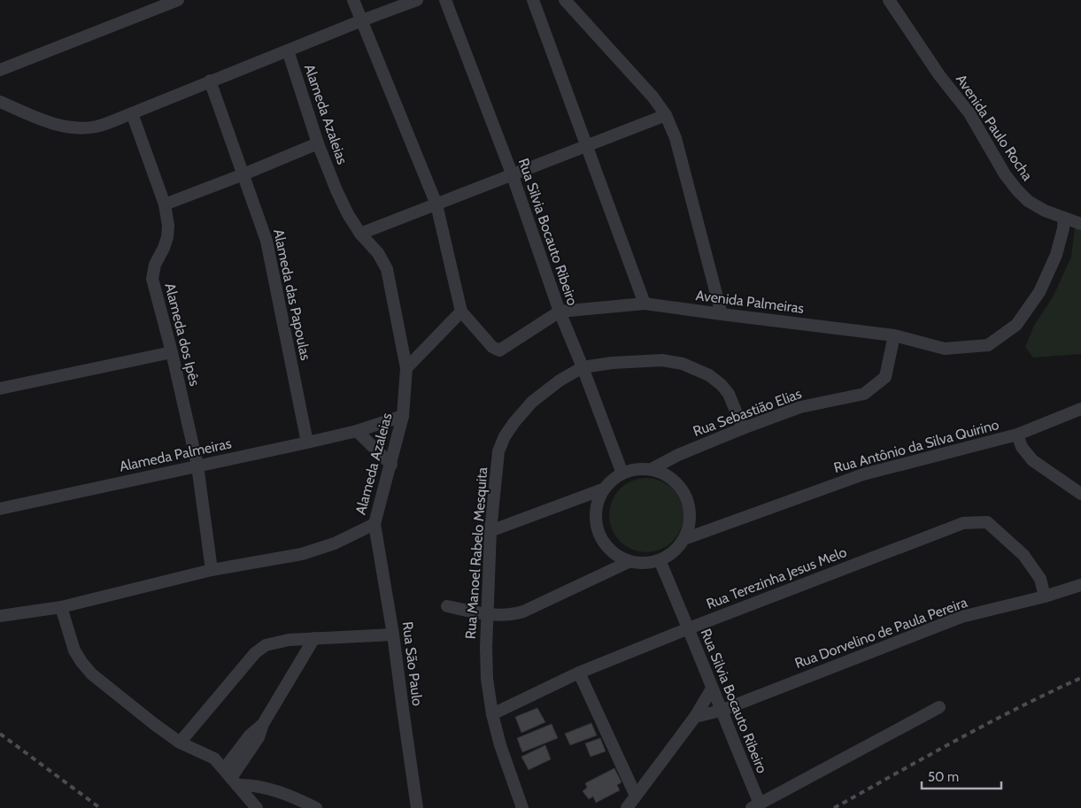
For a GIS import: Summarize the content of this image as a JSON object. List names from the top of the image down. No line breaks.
{"streets":{"street":["Alameda Azaleias","Avenida Paulo Rocha","Rua Silvia Bocauto Ribeiro","Alameda das Papoulas","Avenida Palmeiras","Alameda dos Ipês","Rua Sebastião Elias","Rua Antônio da Silva Quirino","Alameda Palmeiras","Rua Manoel Rabelo Mesquita","Rua Terezinha Jesus Melo","Rua Dorvelino de Paula Pereira","Rua São Paulo"]},"crossings":[["Alameda Azaleias","Alameda dos Ipês"],["Alameda Azaleias","Alameda Palmeiras"],["Alameda Azaleias","Rua São Paulo"],["Avenida Paulo Rocha","Avenida Palmeiras"],["Rua Silvia Bocauto Ribeiro","Avenida Palmeiras"],["Rua Silvia Bocauto Ribeiro","Rua Sebastião Elias"],["Rua Silvia Bocauto Ribeiro","Rua Antônio da Silva Quirino"],["Rua Silvia Bocauto Ribeiro","Rua Manoel Rabelo Mesquita"],["Rua Silvia Bocauto Ribeiro","Rua Terezinha Jesus Melo"],["Rua Silvia Bocauto Ribeiro","Rua Dorvelino de Paula Pereira"],["Alameda das Papoulas","Alameda Palmeiras"],["Avenida Palmeiras","Rua Sebastião Elias"],["Alameda dos Ipês","Alameda Palmeiras"],["Rua Sebastião Elias","Rua Antônio da Silva Quirino"],["Rua Sebastião Elias","Rua Manoel Rabelo Mesquita"],["Rua Manoel Rabelo Mesquita","Rua Terezinha Jesus Melo"],["Rua Terezinha Jesus Melo","Rua Dorvelino de Paula Pereira"]],"scale_bar":"50 m"}
